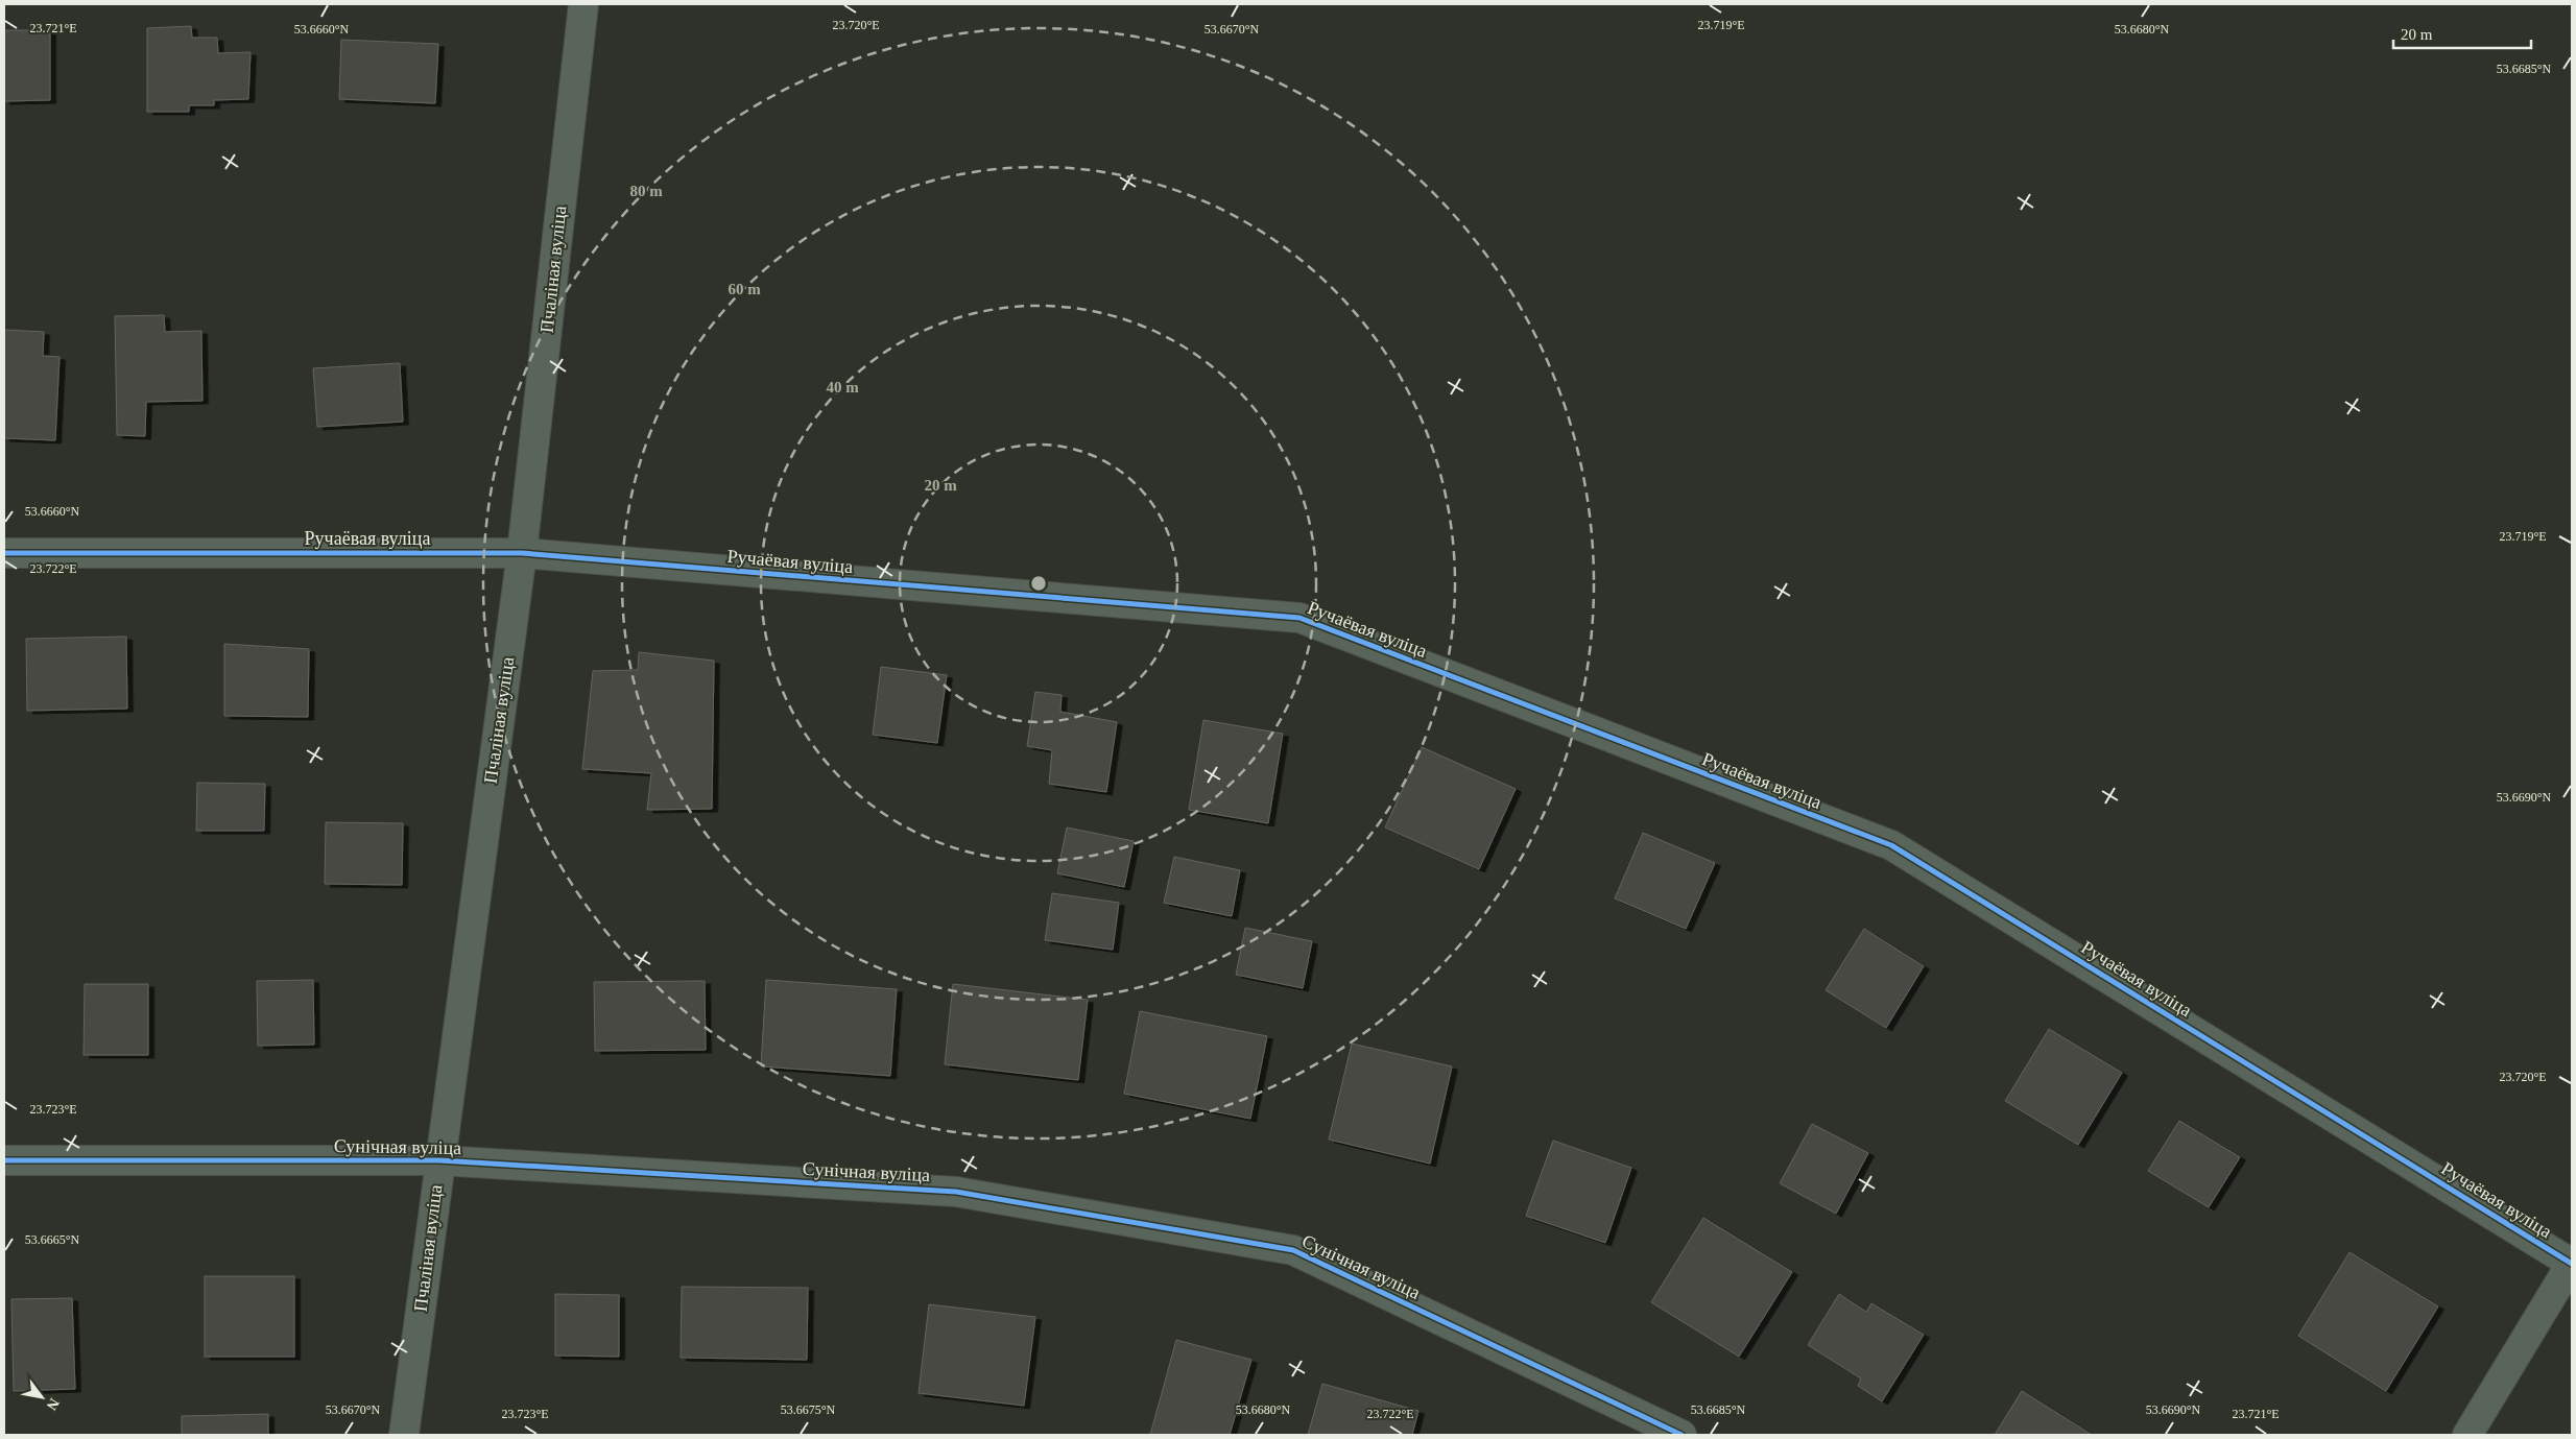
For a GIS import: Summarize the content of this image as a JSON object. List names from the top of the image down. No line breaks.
{"streets":{"street":["Пчаліная вуліца","Ручаёвая вуліца","Сунічная вуліца"]},"crossings":[["Пчаліная вуліца","Ручаёвая вуліца"],["Пчаліная вуліца","Сунічная вуліца"]],"scale_bar":"20 m","north":"bottom right","coordinates":["23.720°E","23.719°E","23.721°E","53.6660°N","53.6670°N","53.6680°N","53.6685°N","23.722°E","53.6690°N","23.723°E","53.6665°N","53.6675°N"],"rings":["80 m","60 m","40 m","20 m"]}
